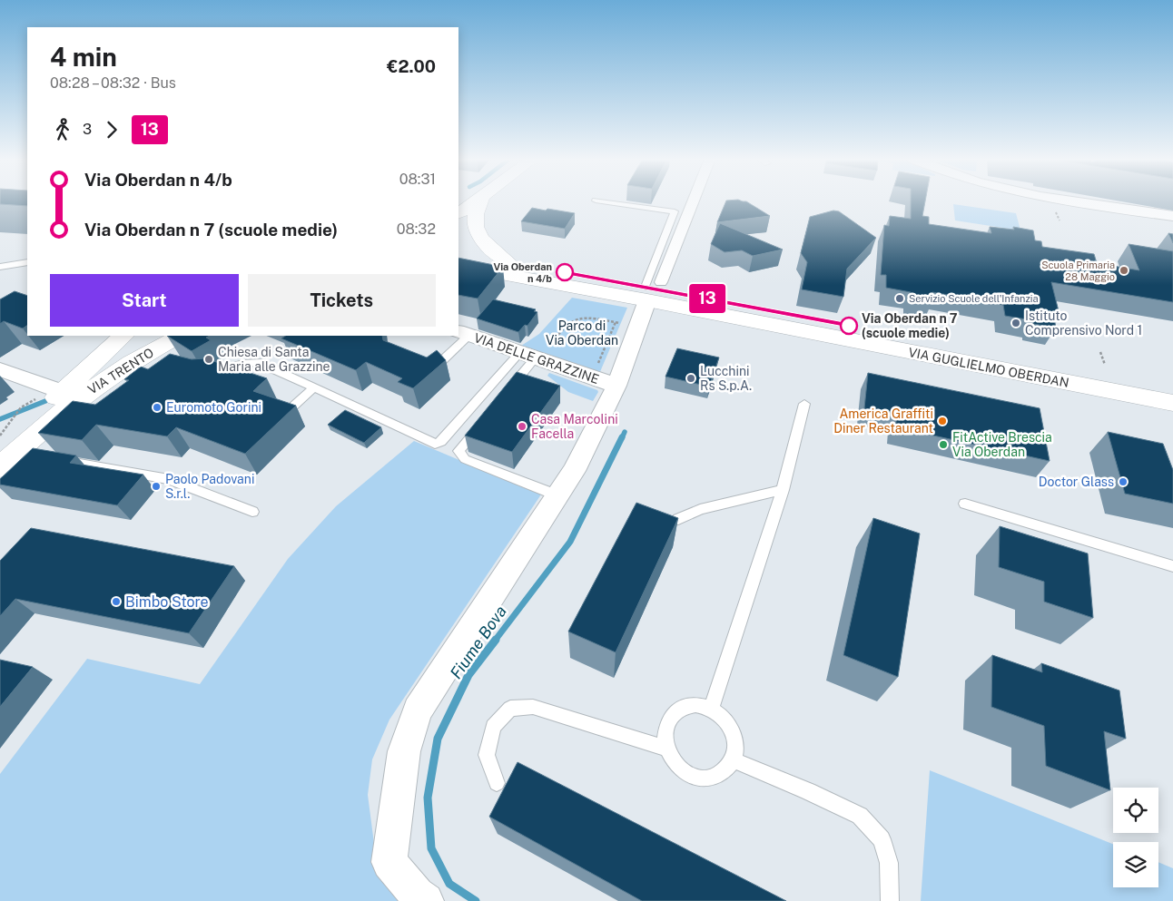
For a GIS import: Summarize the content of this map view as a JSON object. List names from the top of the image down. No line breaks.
{"streets":{"main road":["VIA GUGLIELMO OBERDAN","VIA TRENTO"],"street":["VIA DELLE GRAZZINE"]},"crossings":[["VIA DELLE GRAZZINE","VIA GUGLIELMO OBERDAN"]],"water":["Fiume Bova"],"parks":["Parco di Via Oberdan"],"places":["Scuola Primaria 28 Maggio","Via Oberdan n 4/b","Servizio Scuole dell'Infanzia","Istituto Comprensivo Nord 1","Via Oberdan n 7 (scuole medie)","Chiesa di Santa Maria alle Grazzine","Lucchini Rs S.p.A.","Euromoto Gorini","America Graffiti Diner Restaurant","Casa Marcolini Facella","FitActive Brescia Via Oberdan","Doctor Glass","Paolo Padovani S.r.l.","Bimbo Store"],"lines":["bus line 13"],"page":{"on_map":"13","heading":["4 min","08:28 – 08:32 · Bus","€2.00"],"legs":["3","13"],"list":[{"name":"Via Oberdan n 4/b","value":"08:31"},{"name":"Via Oberdan n 7 (scuole medie)","value":"08:32"}],"buttons":["Start","Tickets"]}}
